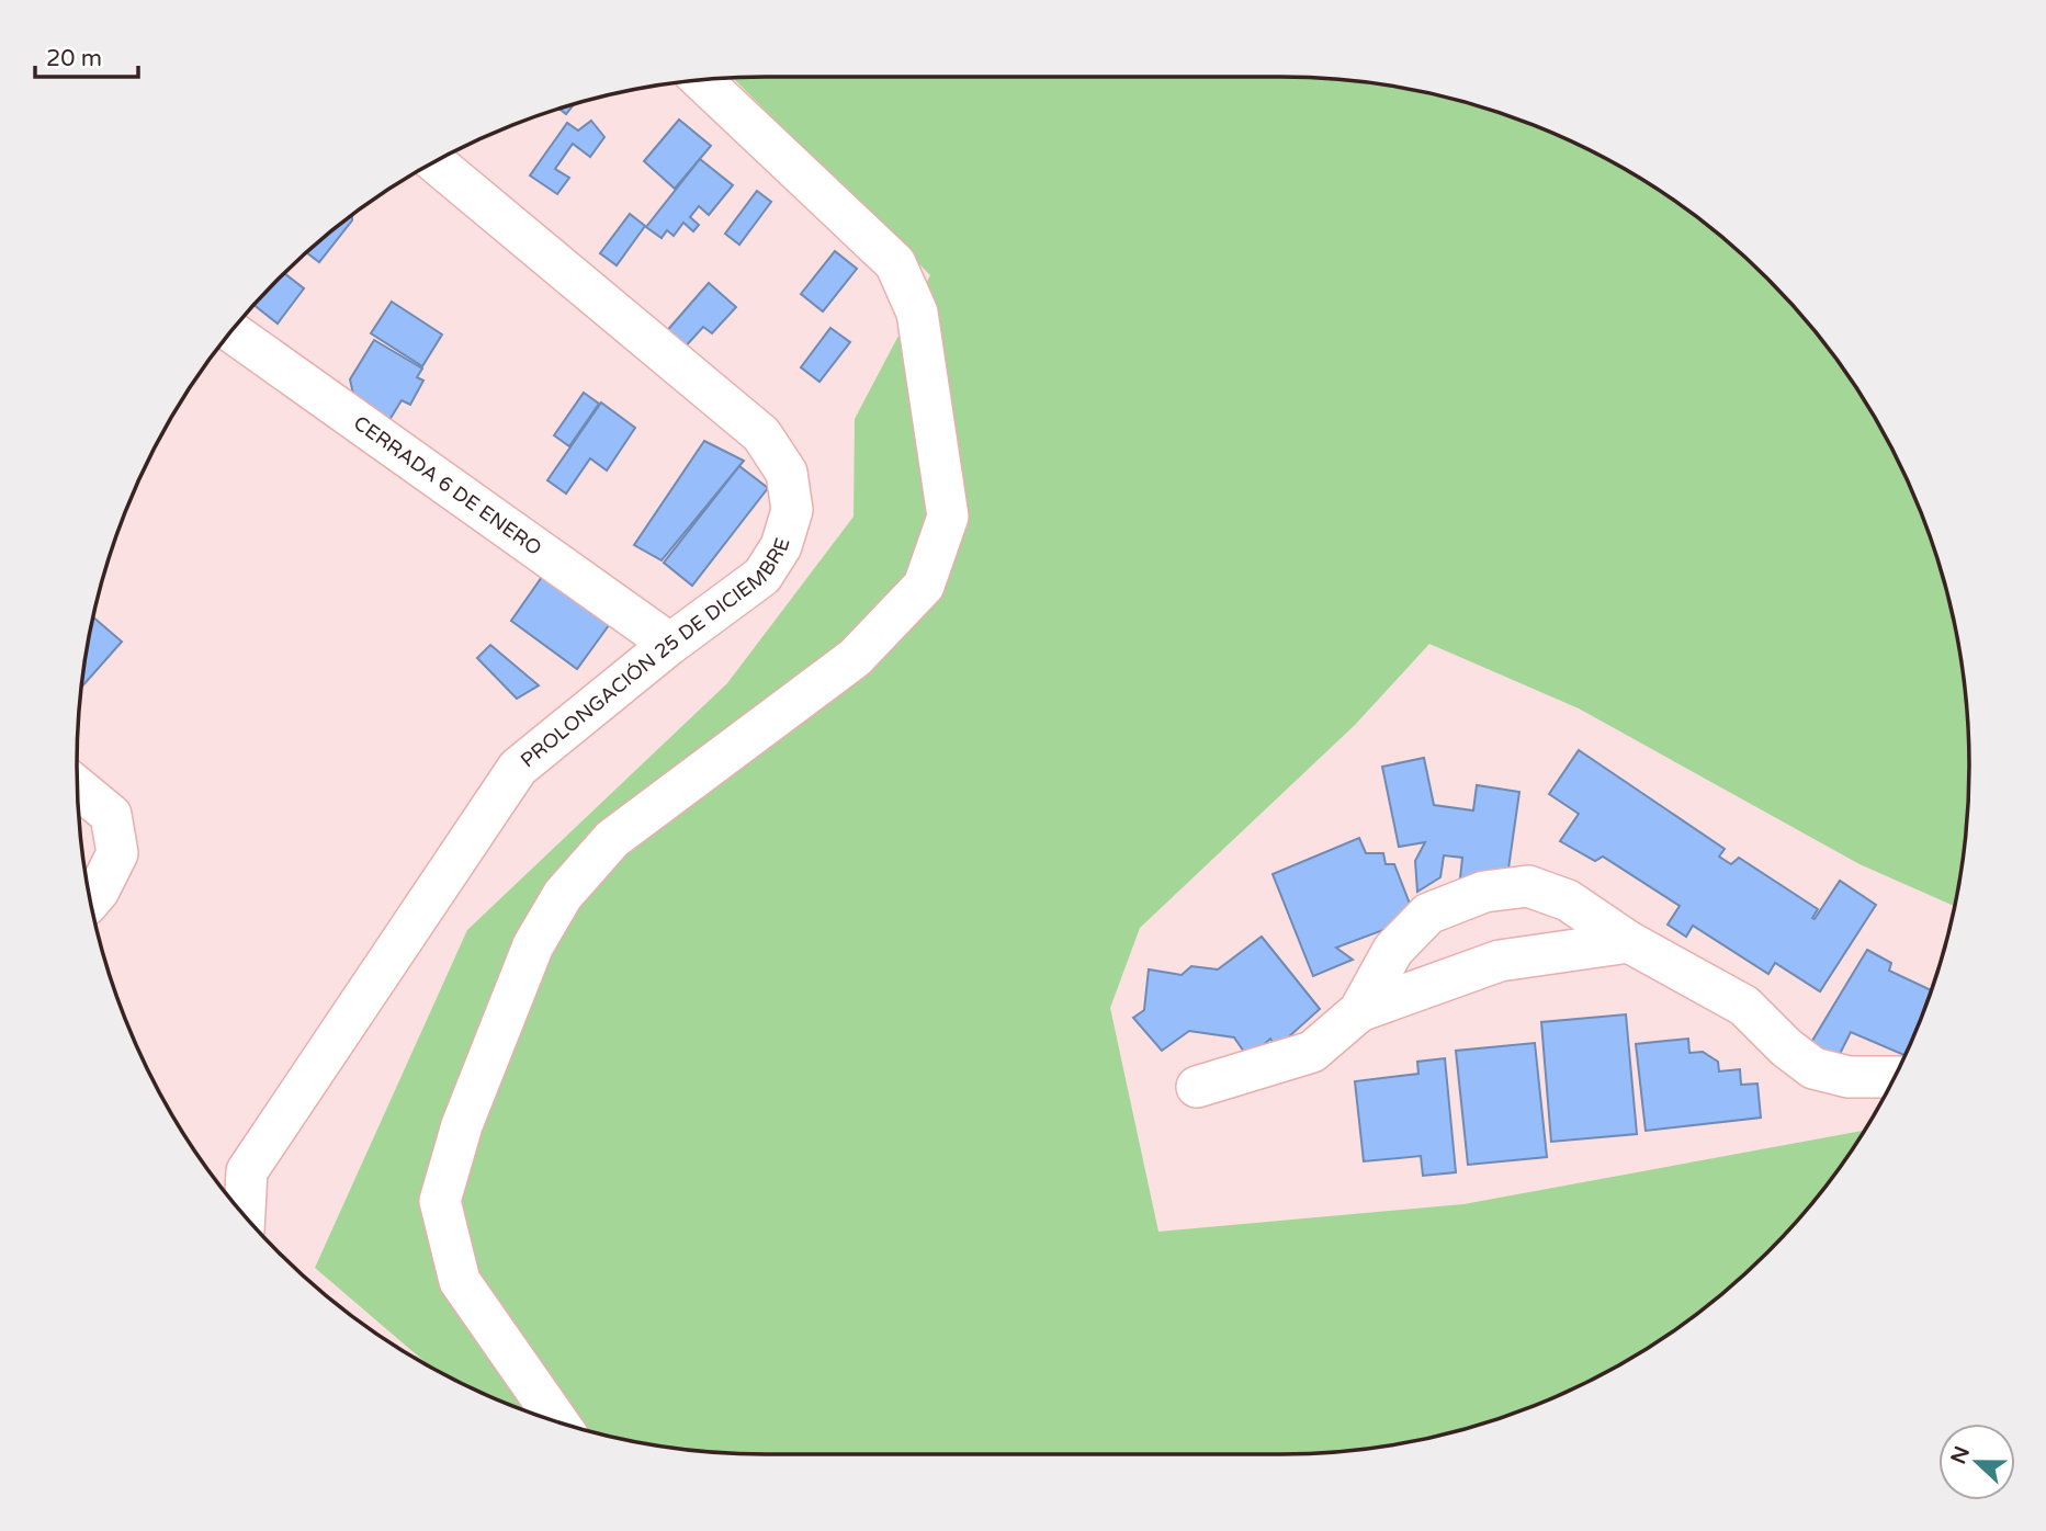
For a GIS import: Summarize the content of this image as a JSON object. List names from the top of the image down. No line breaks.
{"streets":{"street":["CERRADA 6 DE ENERO","PROLONGACIÓN 25 DE DICIEMBRE"]},"crossings":[["CERRADA 6 DE ENERO","PROLONGACIÓN 25 DE DICIEMBRE"]],"scale_bar":"20 m","north":"left"}
